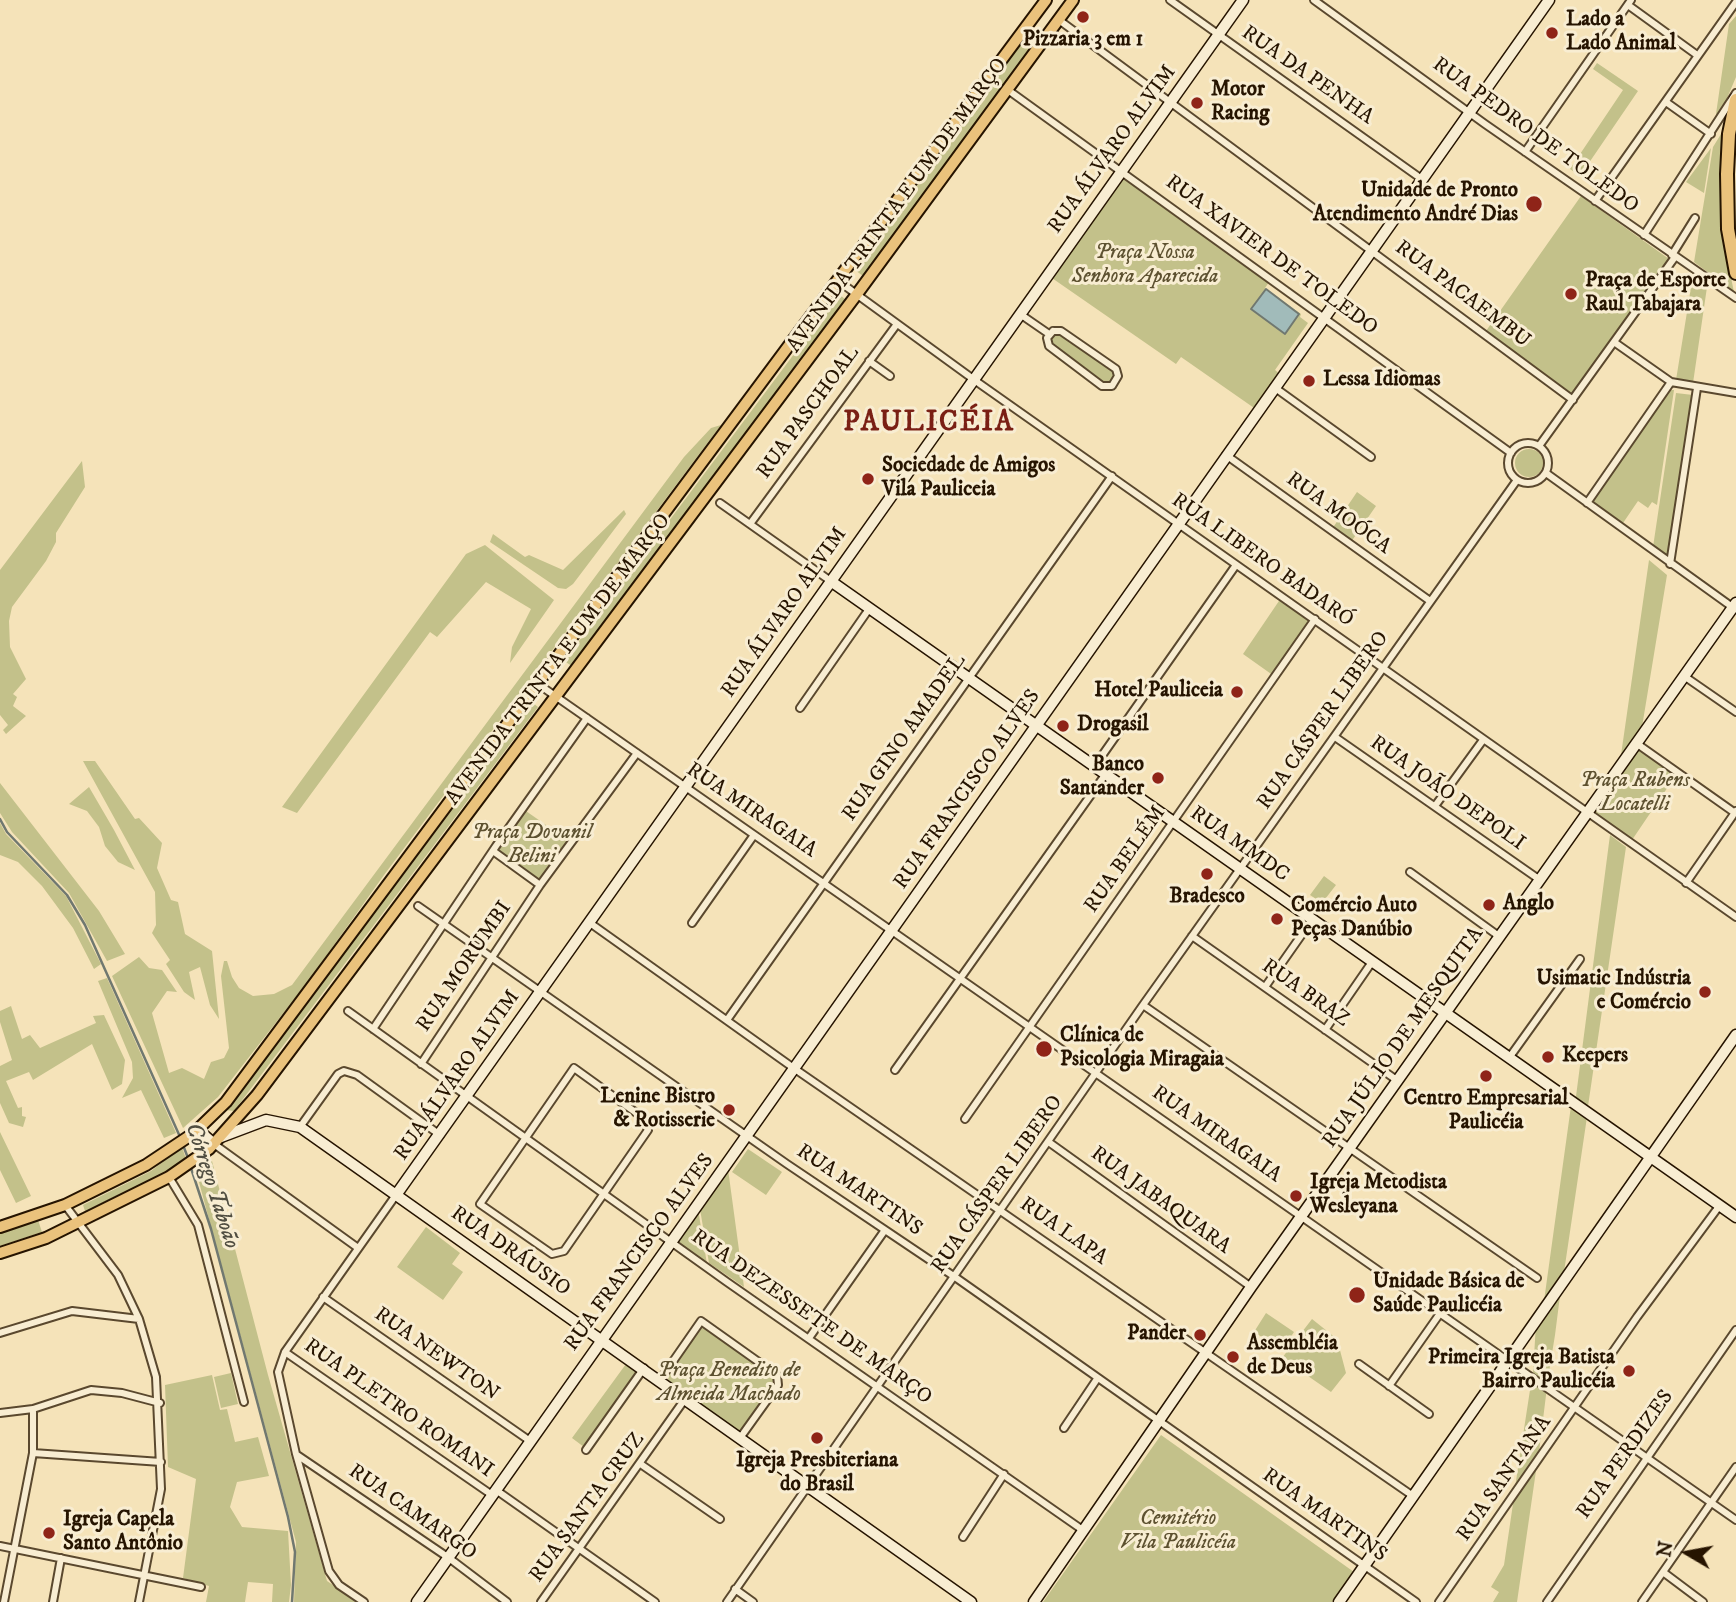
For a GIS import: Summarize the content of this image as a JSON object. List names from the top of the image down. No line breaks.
{"streets":{"main road":["AVENIDA TRINTA E UM DE MARÇO"],"street":["RUA DA PENHA","RUA PEDRO DE TOLEDO","RUA ÁLVARO ALVIM","RUA XAVIER DE TOLEDO","RUA PACAEMBU","RUA PASCHOAL","RUA MOÓCA","RUA LIBERO BADARÓ","RUA CÁSPER LIBERO","RUA GINO AMADEL","RUA FRANCISCO ALVES","RUA JOÃO DEPOLI","RUA MIRAGAIA","RUA MMDC","RUA BELÉM","RUA MORUMBI","RUA BRAZ","RUA JÚLIO DE MESQUITA","RUA MARTINS","RUA JABAQUARA","RUA LAPA","RUA DRÁUSIO","RUA DEZESSETE DE MARÇO","RUA NEWTON","RUA PLETRO ROMANI","RUA PERDIZES","RUA SANTANA","RUA SANTA CRUZ","RUA CAMARGO"]},"crossings":[["RUA DA PENHA","RUA ÁLVARO ALVIM"],["RUA DA PENHA","RUA FRANCISCO ALVES"],["RUA PEDRO DE TOLEDO","RUA FRANCISCO ALVES"],["RUA ÁLVARO ALVIM","RUA XAVIER DE TOLEDO"],["RUA ÁLVARO ALVIM","RUA PACAEMBU"],["RUA ÁLVARO ALVIM","RUA LIBERO BADARÓ"],["RUA ÁLVARO ALVIM","RUA MIRAGAIA"],["RUA ÁLVARO ALVIM","RUA MMDC"],["RUA ÁLVARO ALVIM","RUA MARTINS"],["RUA ÁLVARO ALVIM","RUA LAPA"],["RUA ÁLVARO ALVIM","RUA DRÁUSIO"],["RUA ÁLVARO ALVIM","RUA DEZESSETE DE MARÇO"],["RUA ÁLVARO ALVIM","RUA NEWTON"],["RUA ÁLVARO ALVIM","RUA PLETRO ROMANI"],["AVENIDA TRINTA E UM DE MARÇO","RUA XAVIER DE TOLEDO"],["AVENIDA TRINTA E UM DE MARÇO","RUA PACAEMBU"],["AVENIDA TRINTA E UM DE MARÇO","RUA LIBERO BADARÓ"],["AVENIDA TRINTA E UM DE MARÇO","RUA MIRAGAIA"],["AVENIDA TRINTA E UM DE MARÇO","RUA DRÁUSIO"],["RUA XAVIER DE TOLEDO","RUA CÁSPER LIBERO"],["RUA XAVIER DE TOLEDO","RUA FRANCISCO ALVES"],["RUA PACAEMBU","RUA FRANCISCO ALVES"],["RUA PASCHOAL","RUA LIBERO BADARÓ"],["RUA PASCHOAL","RUA MMDC"],["RUA MOÓCA","RUA CÁSPER LIBERO"],["RUA MOÓCA","RUA FRANCISCO ALVES"],["RUA LIBERO BADARÓ","RUA CÁSPER LIBERO"],["RUA LIBERO BADARÓ","RUA GINO AMADEL"],["RUA LIBERO BADARÓ","RUA FRANCISCO ALVES"],["RUA LIBERO BADARÓ","RUA BELÉM"],["RUA LIBERO BADARÓ","RUA JÚLIO DE MESQUITA"],["RUA CÁSPER LIBERO","RUA JOÃO DEPOLI"],["RUA CÁSPER LIBERO","RUA MIRAGAIA"],["RUA CÁSPER LIBERO","RUA MMDC"],["RUA CÁSPER LIBERO","RUA BRAZ"],["RUA CÁSPER LIBERO","RUA MARTINS"],["RUA CÁSPER LIBERO","RUA JABAQUARA"],["RUA CÁSPER LIBERO","RUA LAPA"],["RUA CÁSPER LIBERO","RUA DRÁUSIO"],["RUA CÁSPER LIBERO","RUA DEZESSETE DE MARÇO"],["RUA GINO AMADEL","RUA MIRAGAIA"],["RUA GINO AMADEL","RUA MMDC"],["RUA GINO AMADEL","RUA LAPA"],["RUA FRANCISCO ALVES","RUA MIRAGAIA"],["RUA FRANCISCO ALVES","RUA MMDC"],["RUA FRANCISCO ALVES","RUA MARTINS"],["RUA FRANCISCO ALVES","RUA LAPA"],["RUA FRANCISCO ALVES","RUA DRÁUSIO"],["RUA FRANCISCO ALVES","RUA DEZESSETE DE MARÇO"],["RUA FRANCISCO ALVES","RUA NEWTON"],["RUA FRANCISCO ALVES","RUA PLETRO ROMANI"],["RUA FRANCISCO ALVES","RUA CAMARGO"],["RUA JOÃO DEPOLI","RUA JÚLIO DE MESQUITA"],["RUA MIRAGAIA","RUA BELÉM"],["RUA MIRAGAIA","RUA MORUMBI"],["RUA MIRAGAIA","RUA JÚLIO DE MESQUITA"],["RUA MIRAGAIA","RUA PERDIZES"],["RUA MIRAGAIA","RUA SANTANA"],["RUA MMDC","RUA BELÉM"],["RUA MMDC","RUA JÚLIO DE MESQUITA"],["RUA MMDC","RUA SANTANA"],["RUA MORUMBI","RUA MARTINS"],["RUA MORUMBI","RUA DEZESSETE DE MARÇO"],["RUA BRAZ","RUA JÚLIO DE MESQUITA"],["RUA JÚLIO DE MESQUITA","RUA MARTINS"],["RUA JÚLIO DE MESQUITA","RUA JABAQUARA"],["RUA JÚLIO DE MESQUITA","RUA LAPA"],["RUA JÚLIO DE MESQUITA","RUA DEZESSETE DE MARÇO"],["RUA DRÁUSIO","RUA SANTA CRUZ"],["RUA PLETRO ROMANI","RUA SANTA CRUZ"]],"districts":["PAULICÉIA"],"water":["Córrego Taboão"],"parks":["Praça Nossa Senhora Aparecida","Praça Rubens Locatelli","Praça Dovanil Belini","Praça Benedito de Almeida Machado","Cemitério Vila Paulicéia"],"places":["Pizzaria 3 em 1","Lado a Lado Animal","Motor Racing","Unidade de Pronto Atendimento André Dias","Praça de Esporte Raul Tabajara","Lessa Idiomas","Sociedade de Amigos Vila Pauliceia","Hotel Pauliceia","Drogasil","Banco Santander","Bradesco","Anglo","Comércio Auto Peças Danúbio","Usimatic Indústria e Comércio","Clínica de Psicologia Miragaia","Keepers","Centro Empresarial Paulicéia","Lenine Bistro & Rotisserie","Igreja Metodista Wesleyana","Unidade Básica de Saúde Paulicéia","Pander","Assembléia de Deus","Primeira Igreja Batista Bairro Paulicéia","Igreja Presbiteriana do Brasil","Igreja Capela Santo Antônio"],"north":"left"}
